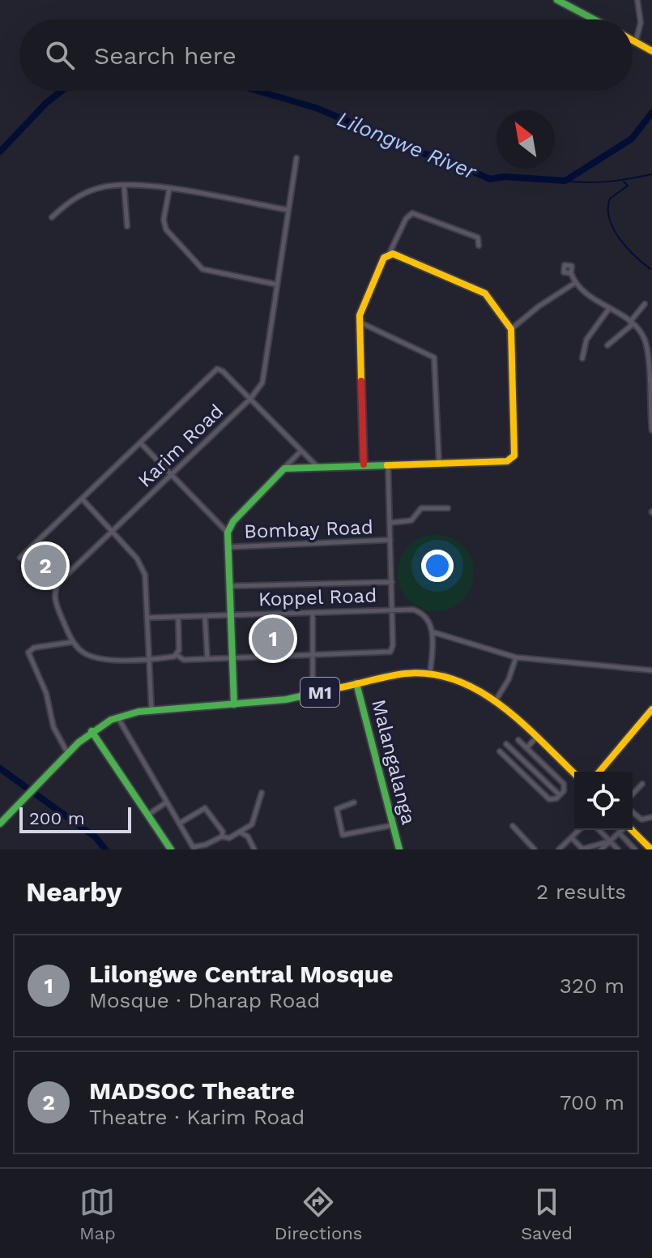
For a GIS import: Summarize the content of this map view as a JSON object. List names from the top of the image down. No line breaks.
{"streets":{"main road":["M1","Malangalanga"],"street":["Karim Road","Bombay Road","Koppel Road"]},"crossings":[["M1","Malangalanga"]],"water":["Lilongwe River"],"scale_bar":"200 m","north":"top left","page":{"search":"Search here","pins":["2","1"],"scale":"200 m","heading":["Nearby","2 results"],"list":[{"mark":"1","name":"Lilongwe Central Mosque","note":"Mosque · Dharap Road","value":"320 m"},{"mark":"2","name":"MADSOC Theatre","note":"Theatre · Karim Road","value":"700 m"}],"nav":["Map","Directions","Saved"]}}
